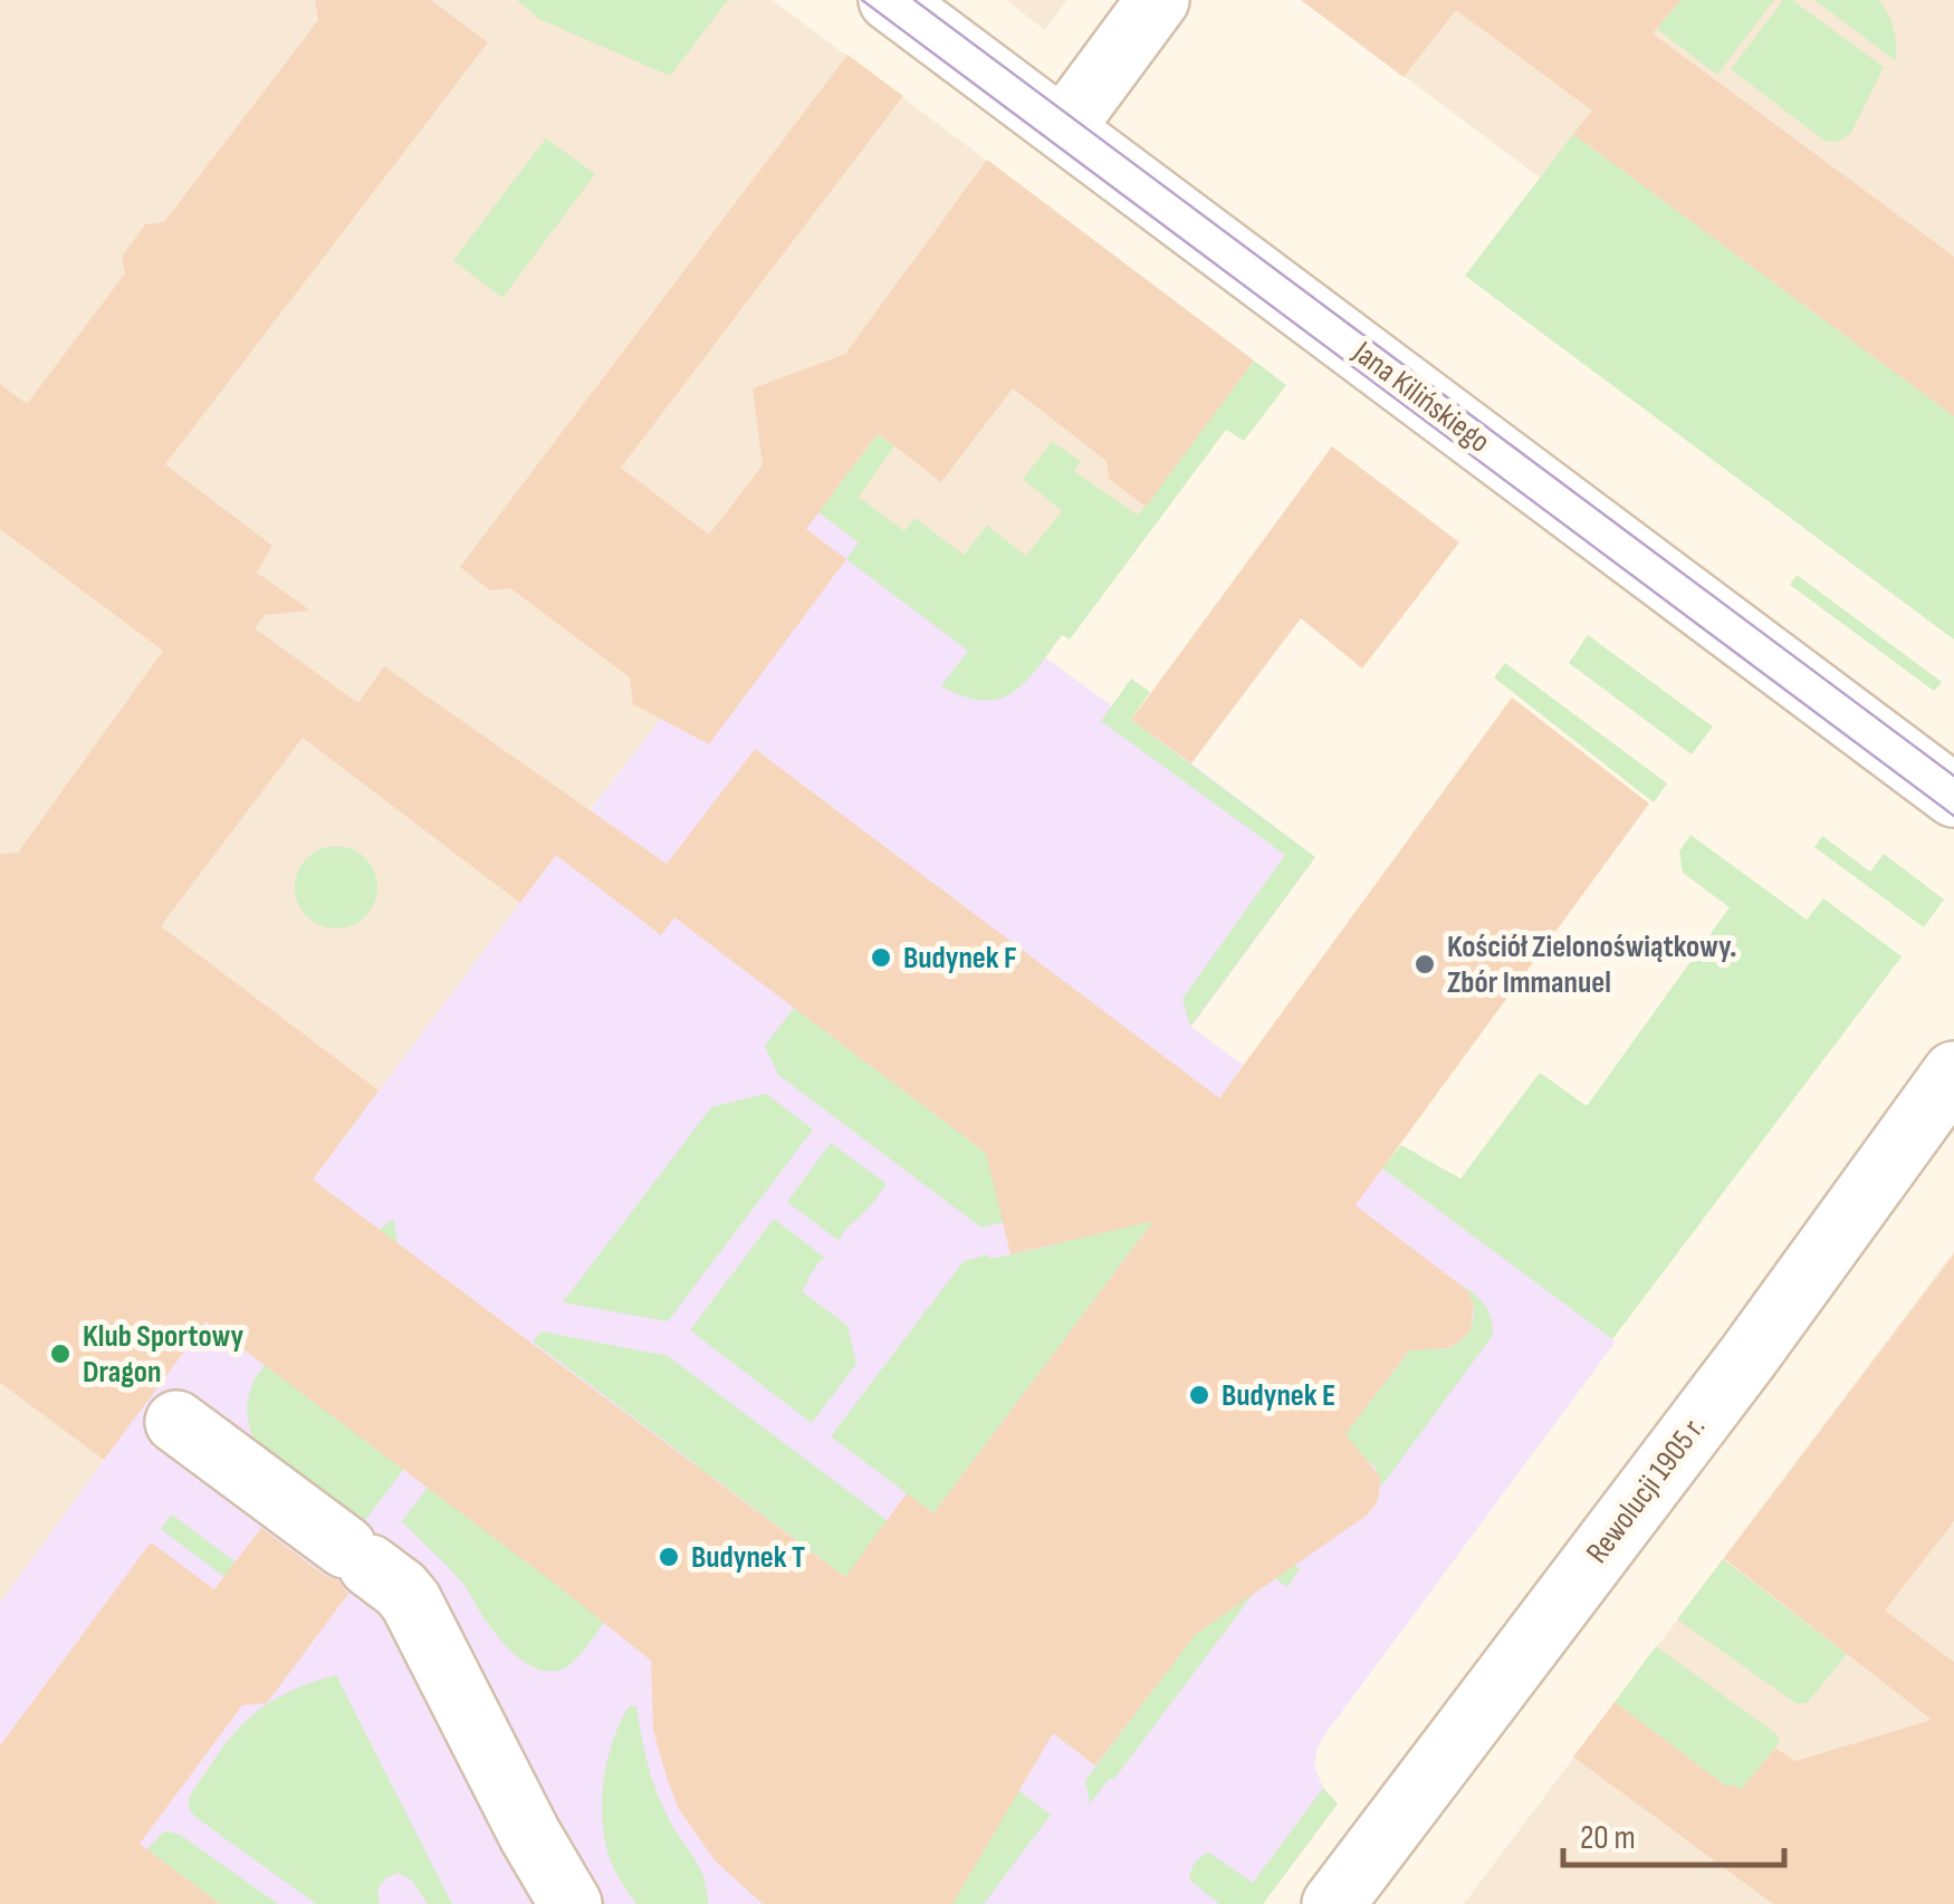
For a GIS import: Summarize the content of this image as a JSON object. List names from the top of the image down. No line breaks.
{"streets":{"street":["Jana Kilińskiego","Rewolucji 1905 r."]},"places":["Budynek F","Kościół Zielonoświątkowy. Zbór Immanuel","Klub Sportowy Dragon","Budynek E","Budynek T"],"scale_bar":"20 m"}
